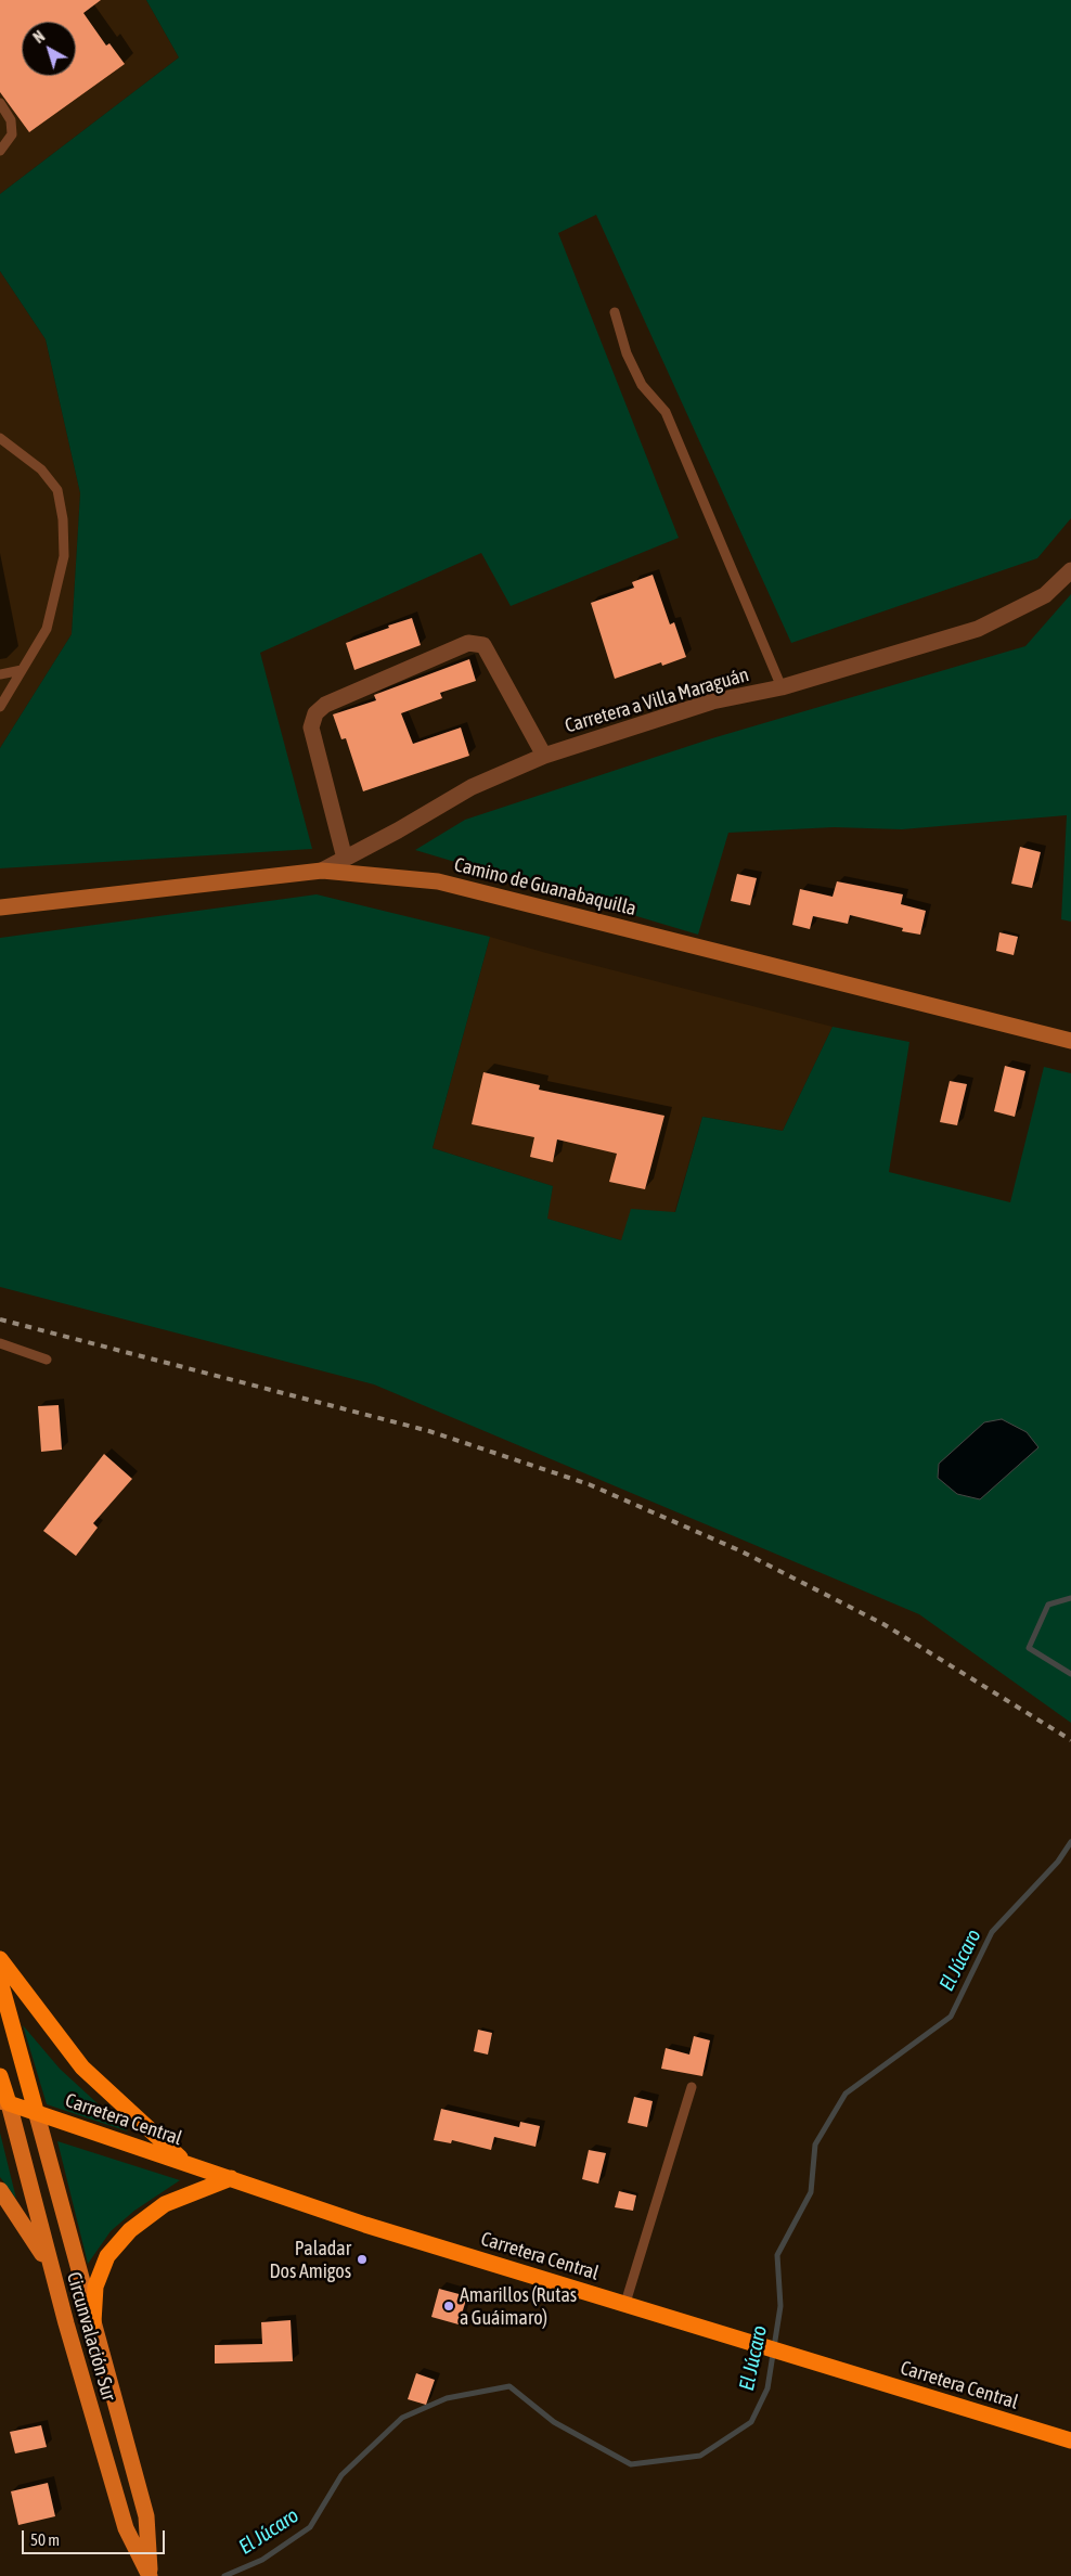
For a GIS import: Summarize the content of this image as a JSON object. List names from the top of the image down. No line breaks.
{"streets":{"highway":["Carretera Central"],"main road":["Circunvalación Sur"],"street":["Carretera a Villa Maraguán","Camino de Guanabaquilla"]},"crossings":[["Carretera a Villa Maraguán","Camino de Guanabaquilla"],["Carretera Central","Circunvalación Sur"]],"water":["El Júcaro"],"places":["Paladar Dos Amigos","Amarillos (Rutas a Guáimaro)"],"scale_bar":"50 m","north":"top left"}
